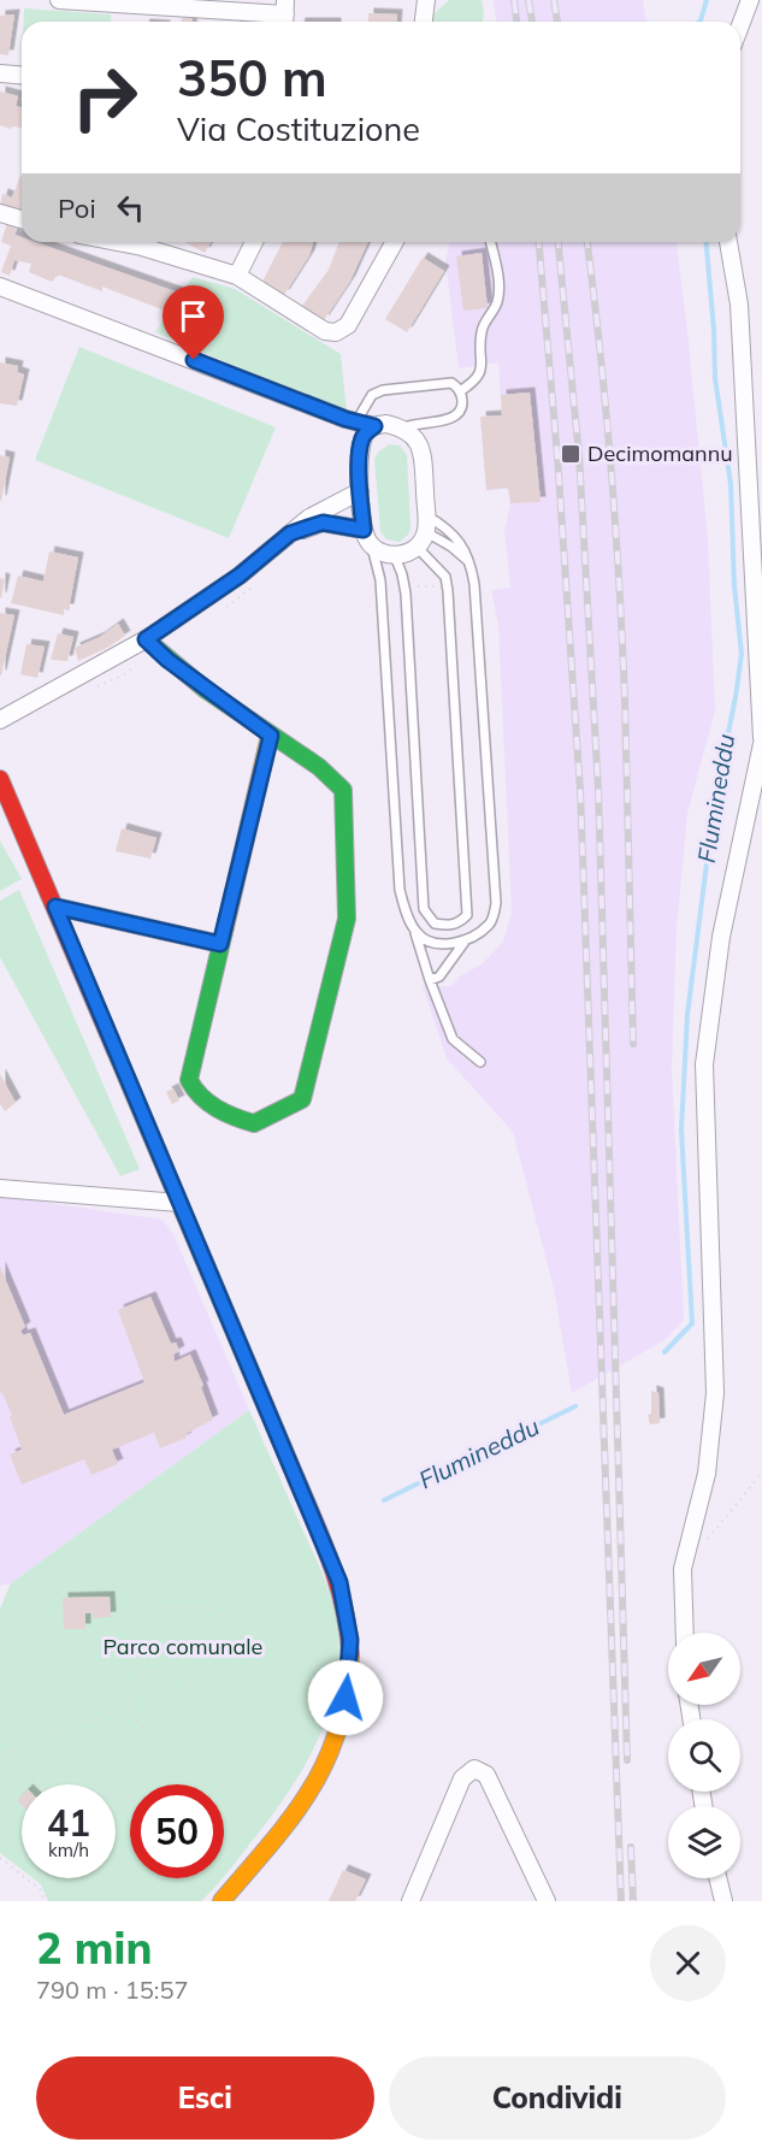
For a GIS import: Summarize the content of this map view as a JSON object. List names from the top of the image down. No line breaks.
{"water":["Flumineddu"],"parks":["Parco comunale"],"places":{"transit":["Decimomannu"]},"north":"bottom left","page":{"turn":["350 m","Via Costituzione"],"then":"Poi","speed":"41 km/h","limit":"50","heading":["2 min","790 m · 15:57"],"buttons":["Esci","Condividi"]}}
